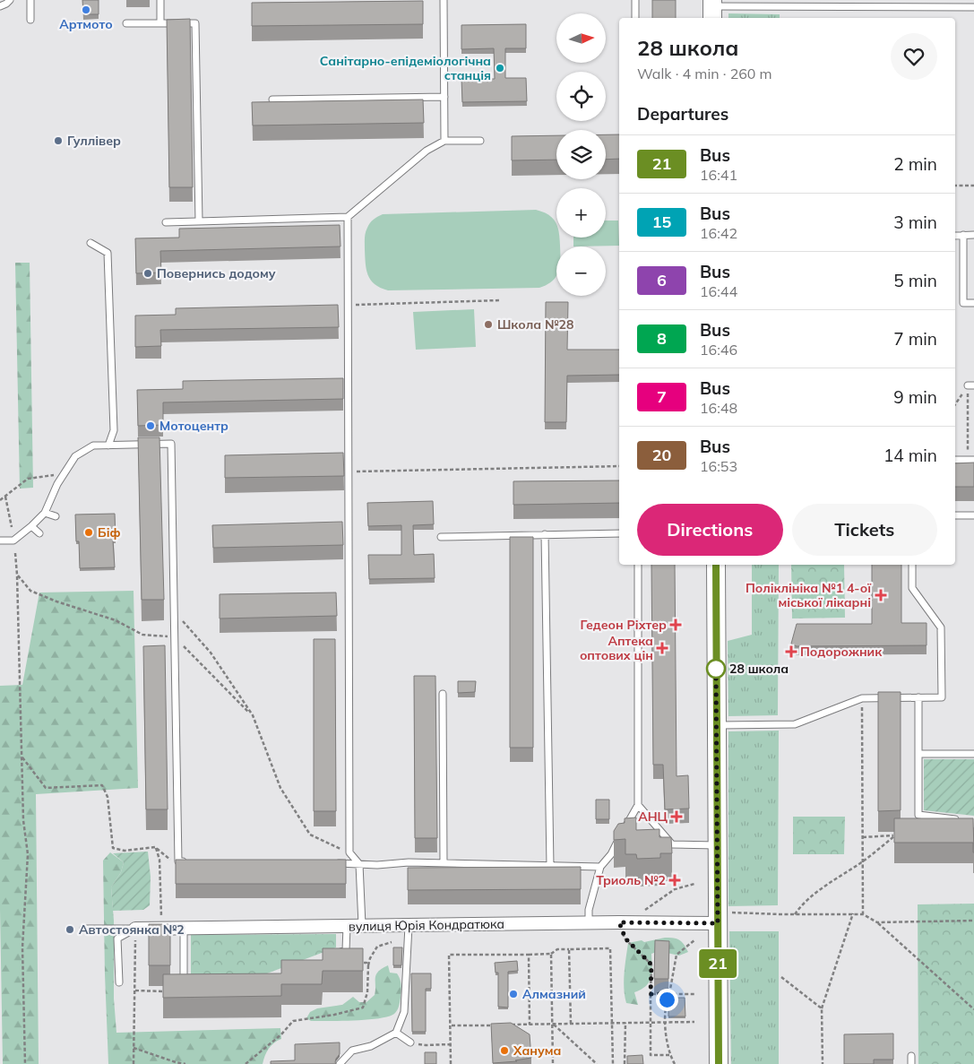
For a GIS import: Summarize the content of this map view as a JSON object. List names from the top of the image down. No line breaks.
{"streets":{"street":["вулиця Юрія Кондратюка"]},"places":{"other":["Артмото","Санітарно-епідеміологічна станція","Гуллівер","Повернись додому","Школа №28","Мотоцентр","Біф","28 школа","Автостоянка №2","Алмазний","Ханума"],"health":["Поліклініка №1 4-ої міської лікарні","Гедеон Ріхтер","Аптека оптових цін","Подорожник","АНЦ","Триоль №2"]},"lines":["bus line 21"],"north":"right","page":{"on_map":"21","map_buttons":["+","−"],"heading":[["28 школа","Walk · 4 min · 260 m"],"Departures"],"list":[{"mark":"21","name":"Bus","note":"16:41","value":"2 min"},{"mark":"15","name":"Bus","note":"16:42","value":"3 min"},{"mark":"6","name":"Bus","note":"16:44","value":"5 min"},{"mark":"8","name":"Bus","note":"16:46","value":"7 min"},{"mark":"7","name":"Bus","note":"16:48","value":"9 min"},{"mark":"20","name":"Bus","note":"16:53","value":"14 min"}],"buttons":["Directions","Tickets"]}}
